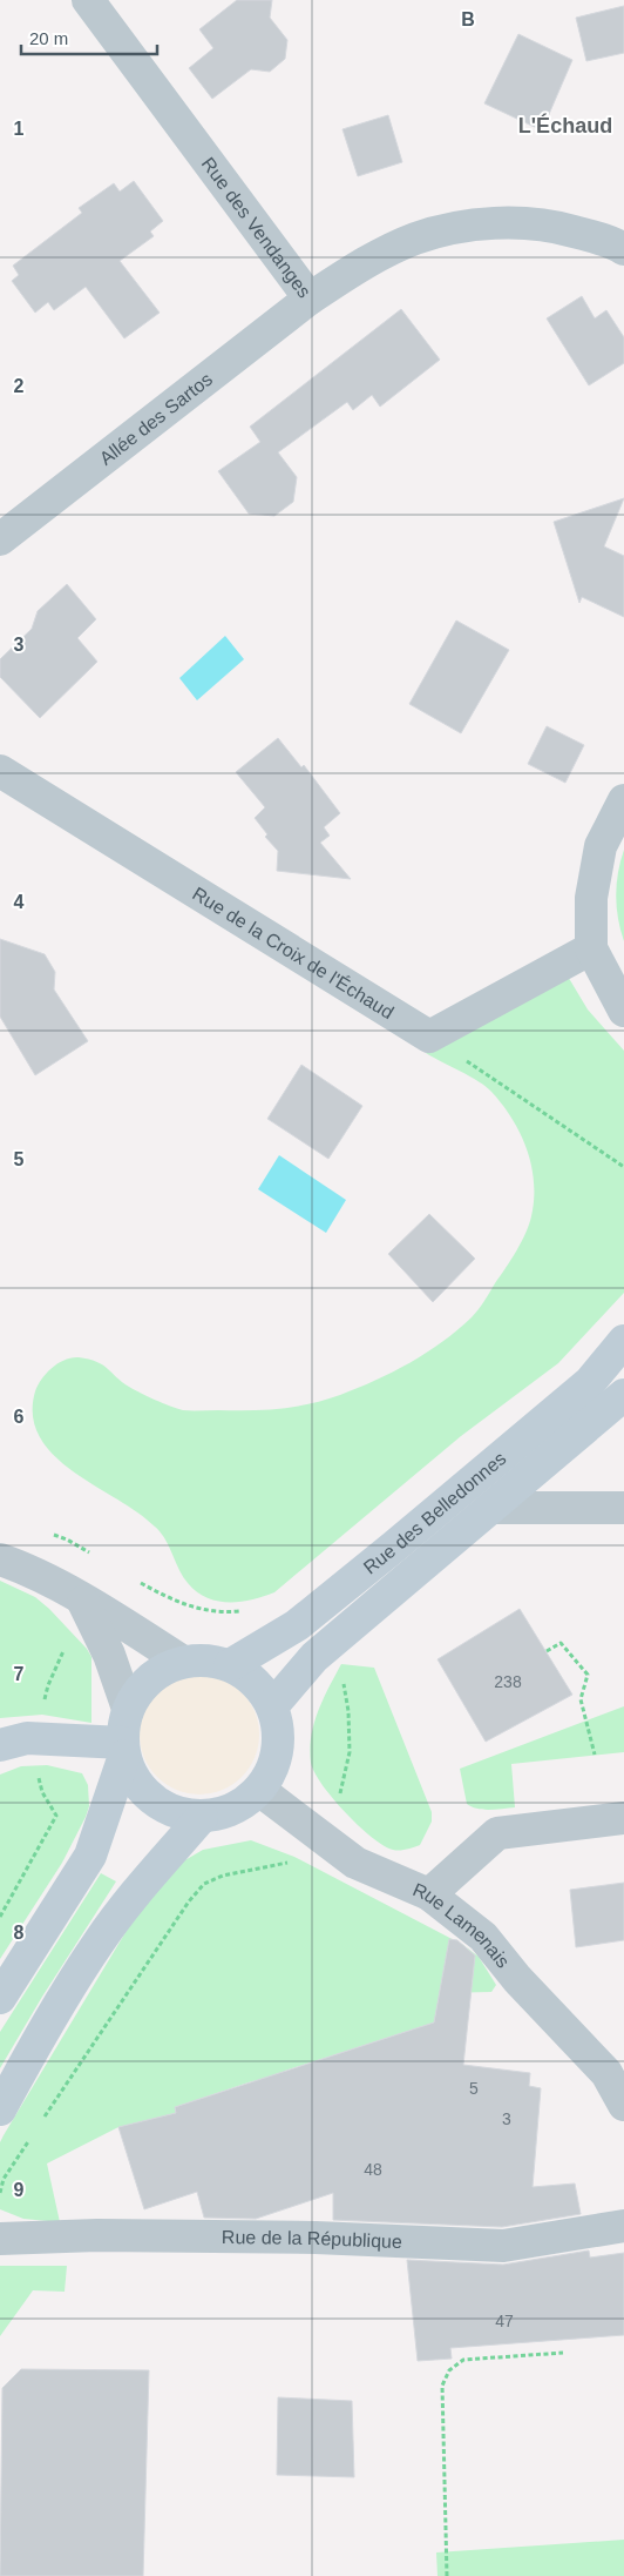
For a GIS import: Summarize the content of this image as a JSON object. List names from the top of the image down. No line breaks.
{"streets":{"main road":["Rue des Belledonnes"],"street":["Rue des Vendanges","Allée des Sartos","Rue de la Croix de l'Échaud","Rue Lamenais","Rue de la République"]},"crossings":[["Rue des Vendanges","Allée des Sartos"],["Rue des Belledonnes","Rue Lamenais"]],"districts":["L'Échaud"],"house_numbers":["238","5","3","48","47"],"scale_bar":"20 m","grid":{"columns":["B"],"rows":["1","2","3","4","5","6","7","8","9"]}}
